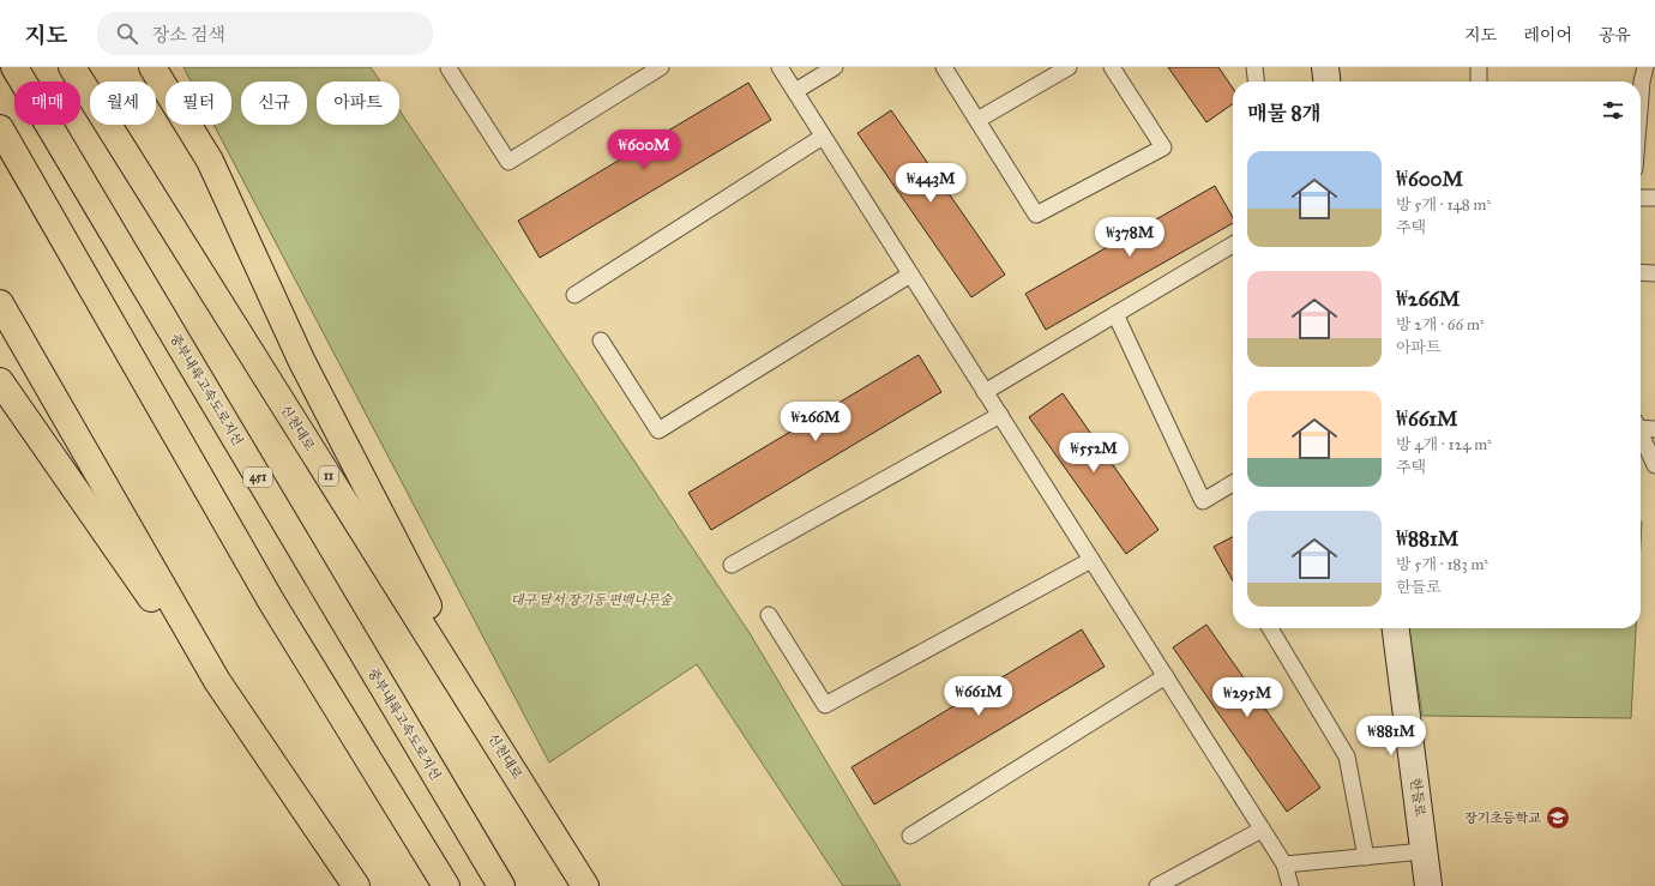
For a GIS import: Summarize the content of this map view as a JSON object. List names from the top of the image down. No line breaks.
{"streets":{"highway":["중부내륙고속도로지선","신천대로","11","451"],"street":["한들로"]},"parks":["대구 달서 장기동 편백나무숲"],"places":{"school or university":["장기초등학교"]},"page":{"header":"지도","search":"장소 검색","nav":["지도","레이어","공유"],"chip":["매매","월세","필터","신규","아파트"],"heading":"매물 8개","price":["₩600M","₩443M","₩378M","₩266M","₩552M","₩661M","₩295M","₩881M"],"list":[{"name":"₩600M","note":"방 5개 · 148 m² · 주택"},{"name":"₩266M","note":"방 2개 · 66 m² · 아파트"},{"name":"₩661M","note":"방 4개 · 124 m² · 주택"},{"name":"₩881M","note":"방 5개 · 183 m² · 한들로"}]}}
